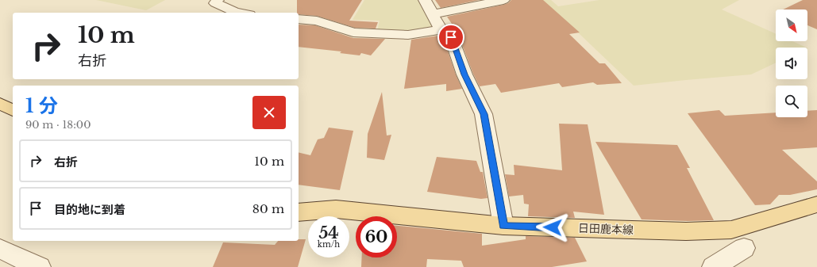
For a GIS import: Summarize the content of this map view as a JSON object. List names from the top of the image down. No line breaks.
{"streets":{"main road":["日田鹿本線"]},"north":"bottom right","page":{"turn":["10 m","右折"],"heading":["1 分","90 m · 18:00"],"list":[{"name":"右折","value":"10 m"},{"name":"目的地に到着","value":"80 m"}],"speed":"54 km/h","limit":"60"}}
